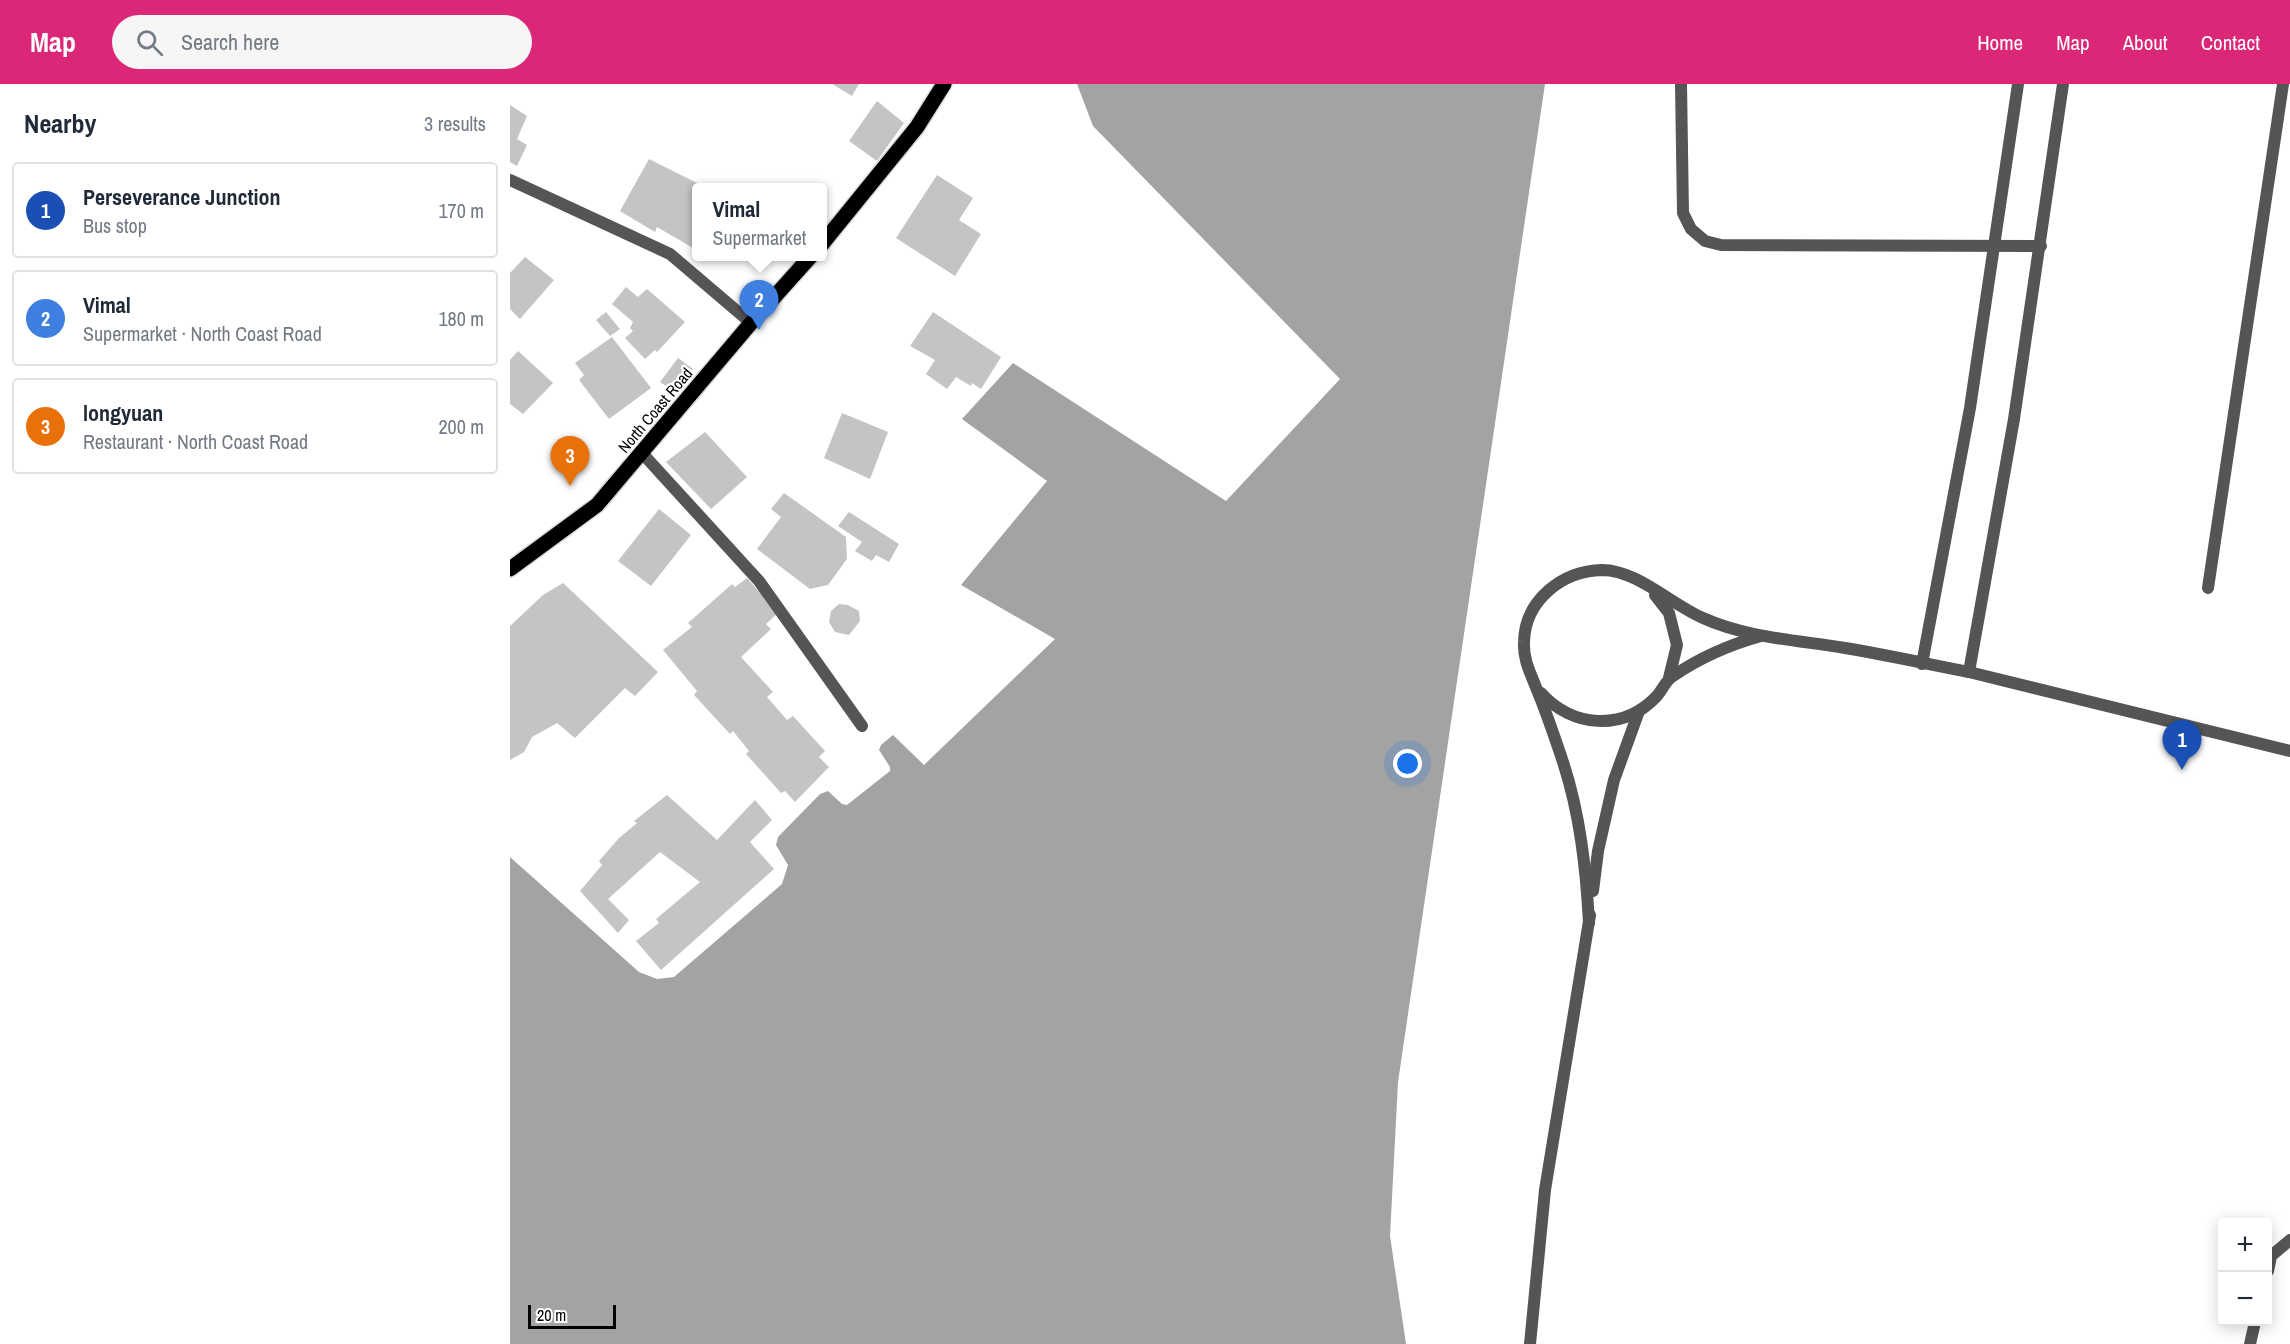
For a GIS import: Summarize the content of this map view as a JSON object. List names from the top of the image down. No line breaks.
{"streets":{"main road":["North Coast Road"]},"scale_bar":"20 m","page":{"header":"Map","search":"Search here","nav":["Home","Map","About","Contact"],"heading":["Nearby","3 results"],"list":[{"mark":"1","name":"Perseverance Junction","note":"Bus stop","value":"170 m"},{"mark":"2","name":"Vimal","note":"Supermarket · North Coast Road","value":"180 m"},{"mark":"3","name":"longyuan","note":"Restaurant · North Coast Road","value":"200 m"}],"popup":["Vimal","Supermarket"],"pins":["2","3","1"],"map_buttons":["+","−"],"scale":"20 m"}}
